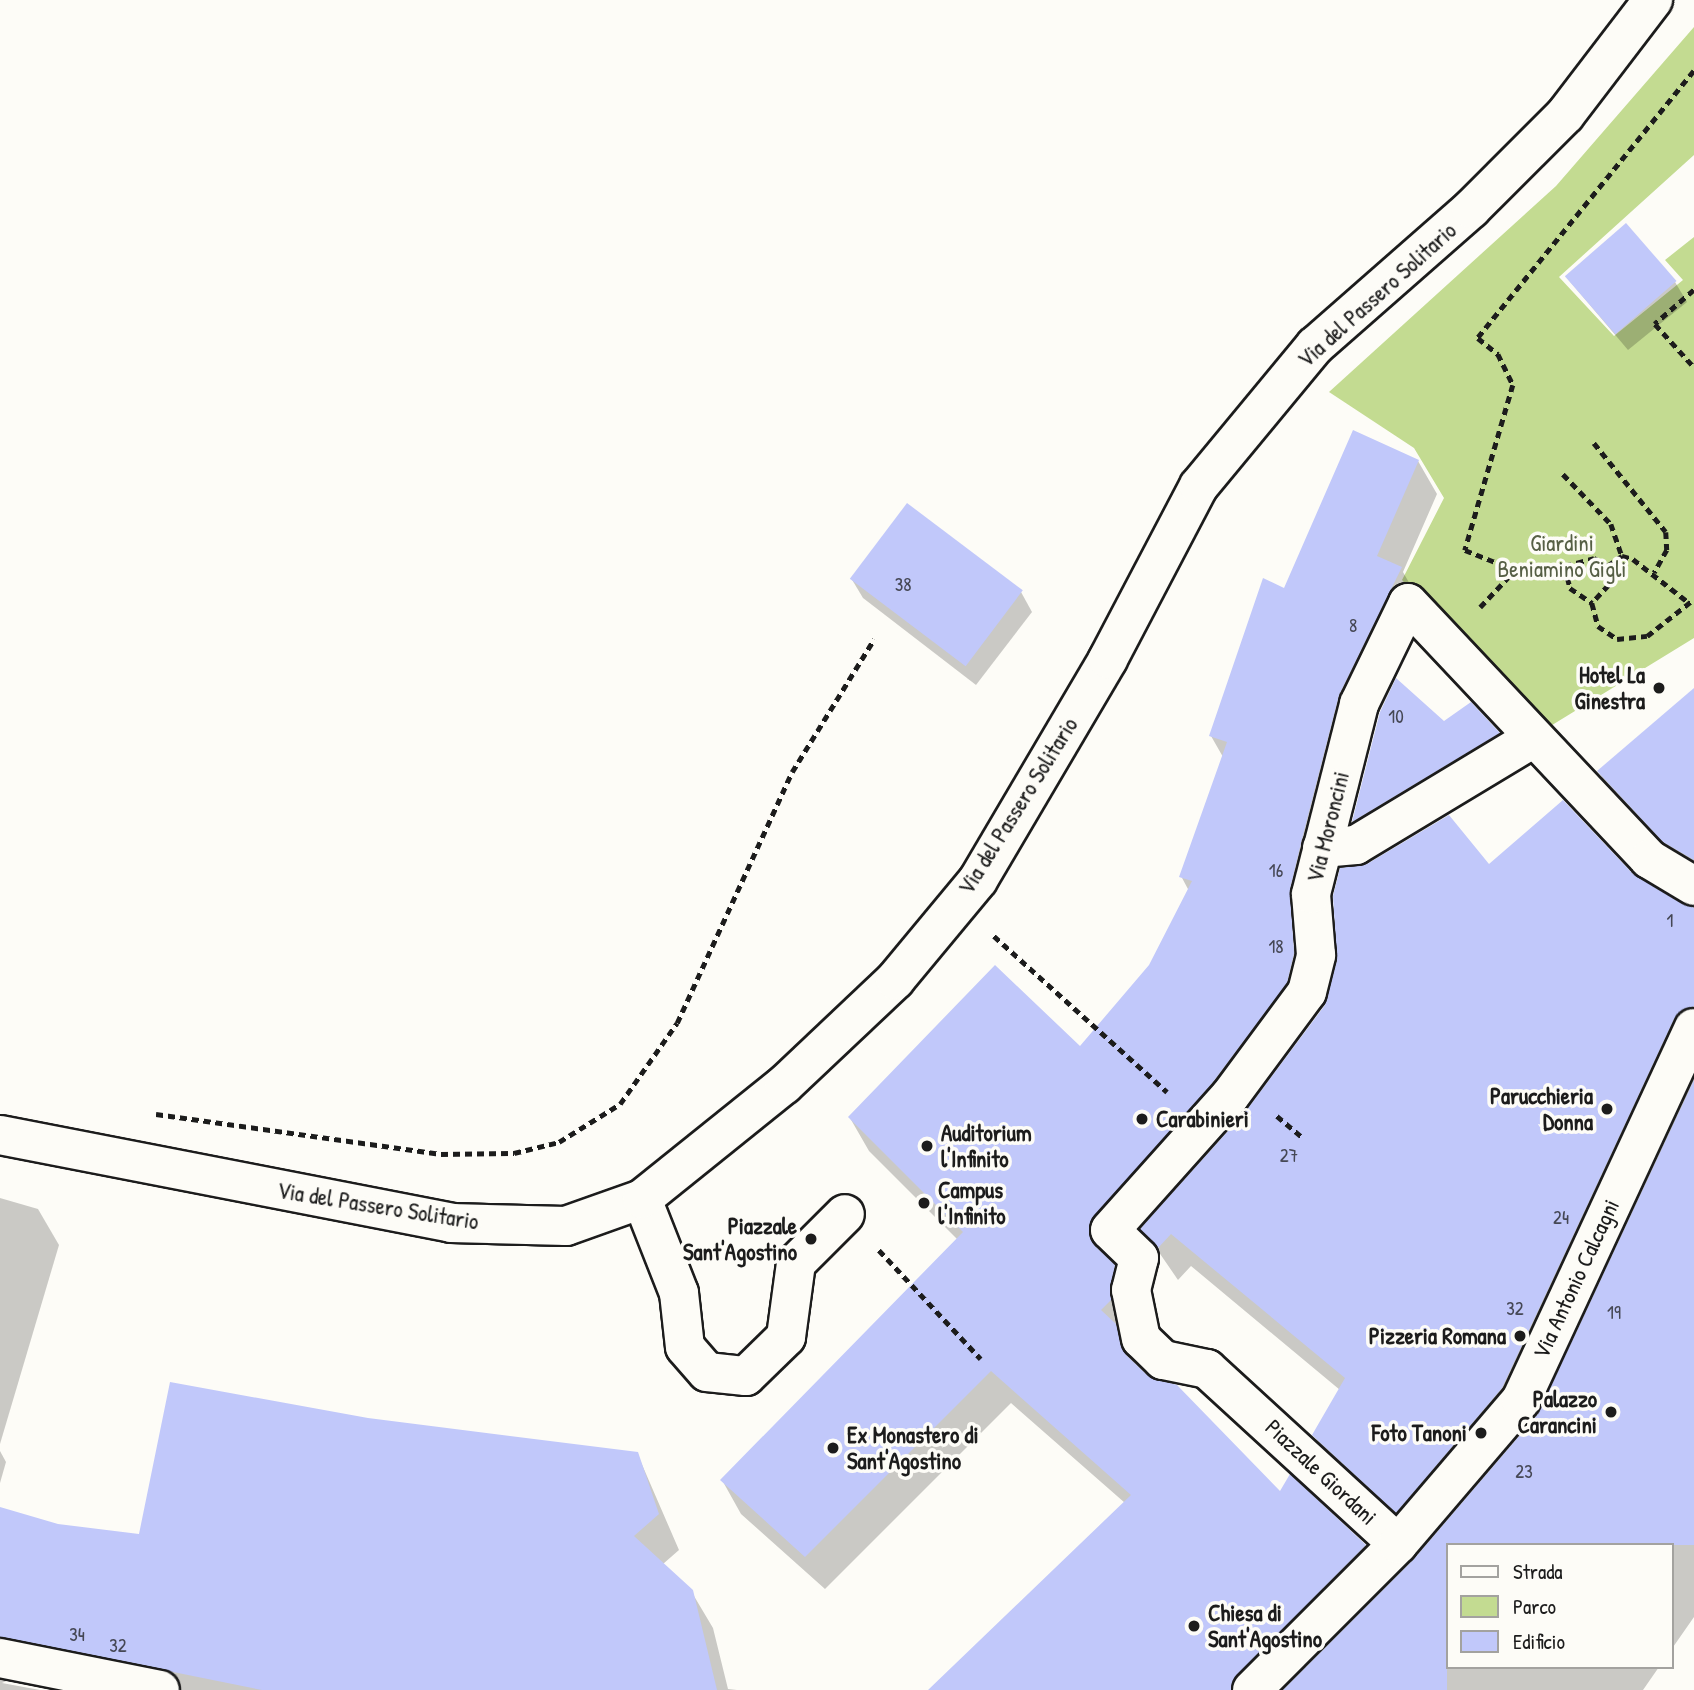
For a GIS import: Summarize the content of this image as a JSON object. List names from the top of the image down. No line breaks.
{"streets":{"street":["Via del Passero Solitario","Via Moroncini","Via Antonio Calcagni","Piazzale Giordani"]},"crossings":[["Via Moroncini","Piazzale Giordani"],["Via Antonio Calcagni","Piazzale Giordani"]],"parks":["Giardini Beniamino Gigli"],"places":["Hotel La Ginestra","Parucchieria Donna","Carabinieri","Auditorium l'Infinito","Campus l'Infinito","Piazzale Sant'Agostino","Pizzeria Romana","Palazzo Carancini","Foto Tanoni","Ex Monastero di Sant'Agostino","Chiesa di Sant'Agostino"],"house_numbers":["38","8","10","16","1","18","27","24","32","19","23","34","32"],"legend":["Strada","Parco","Edificio"]}
